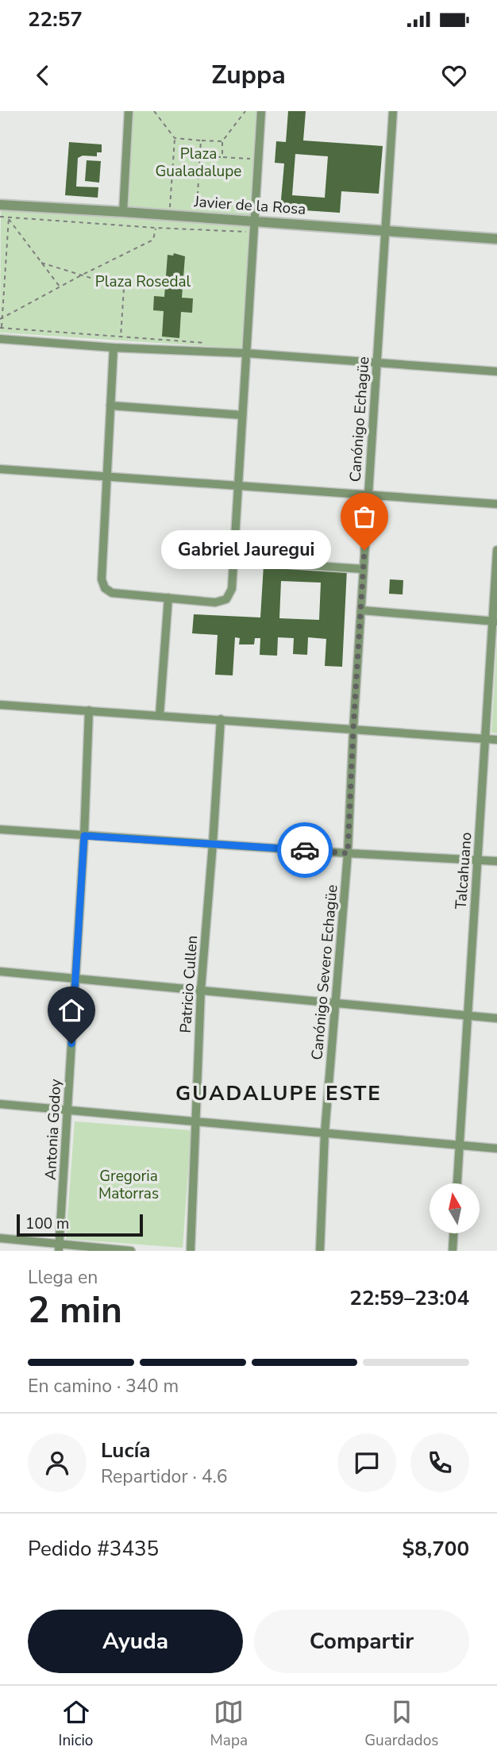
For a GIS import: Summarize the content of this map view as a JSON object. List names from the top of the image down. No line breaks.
{"streets":{"street":["Javier de la Rosa","Canónigo Echagüe","Talcahuano","Canónigo Severo Echagüe","Patricio Cullen","Antonia Godoy"]},"crossings":[["Javier de la Rosa","Canónigo Echagüe"],["Canónigo Echagüe","Canónigo Severo Echagüe"]],"districts":["GUADALUPE ESTE"],"parks":["Plaza Gualadalupe","Plaza Rosedal","Gregoria Matorras"],"places":["Gabriel Jauregui"],"scale_bar":"100 m","north":"top","page":{"status":"22:57","header":"Zuppa","bubble":"Gabriel Jauregui","scale":"100 m","heading":["2 min","Llega en","22:59–23:04"],"panel":["Lucía","Repartidor · 4.6","Pedido #3435","$8,700"],"bar":"En camino · 340 m","buttons":["Ayuda","Compartir"],"tabs":["Inicio","Mapa","Guardados"]}}
